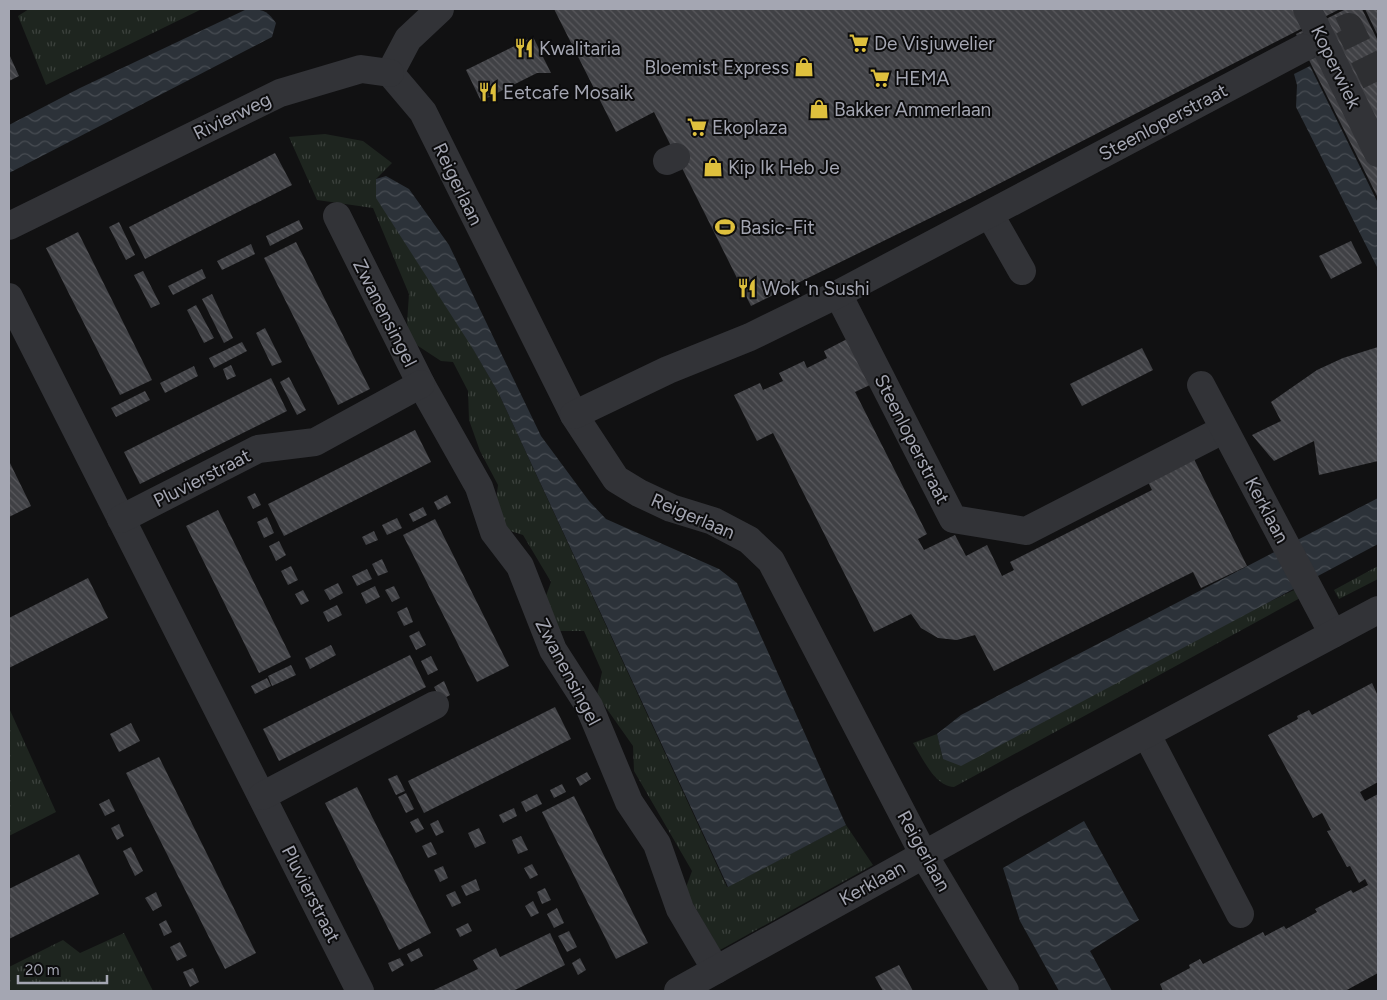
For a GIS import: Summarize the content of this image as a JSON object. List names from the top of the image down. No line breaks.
{"streets":{"street":["Koperwiek","Rivierweg","Steenloperstraat","Reigerlaan","Zwanensingel","Pluvierstraat","Kerklaan"]},"crossings":[["Rivierweg","Reigerlaan"],["Steenloperstraat","Reigerlaan"],["Reigerlaan","Kerklaan"],["Zwanensingel","Pluvierstraat"],["Zwanensingel","Kerklaan"]],"places":{"supermarket":["De Visjuwelier","HEMA","Ekoplaza"],"restaurant":["Kwalitaria","Eetcafe Mosaik","Wok 'n Sushi"],"shop":["Bloemist Express","Bakker Ammerlaan","Kip Ik Heb Je"],"sports":["Basic-Fit"]},"scale_bar":"20 m"}
